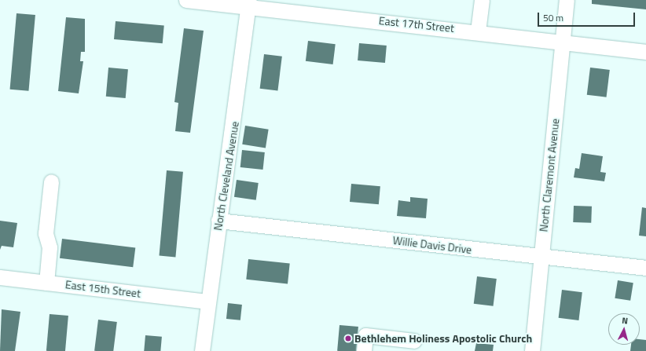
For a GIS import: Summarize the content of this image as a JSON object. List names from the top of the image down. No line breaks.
{"streets":{"street":["East 17th Street","North Claremont Avenue","North Cleveland Avenue","Willie Davis Drive","East 15th Street"]},"crossings":[["East 17th Street","North Claremont Avenue"],["East 17th Street","North Cleveland Avenue"],["North Claremont Avenue","Willie Davis Drive"],["North Cleveland Avenue","Willie Davis Drive"],["North Cleveland Avenue","East 15th Street"]],"places":["Bethlehem Holiness Apostolic Church"],"scale_bar":"50 m","north":"top"}
